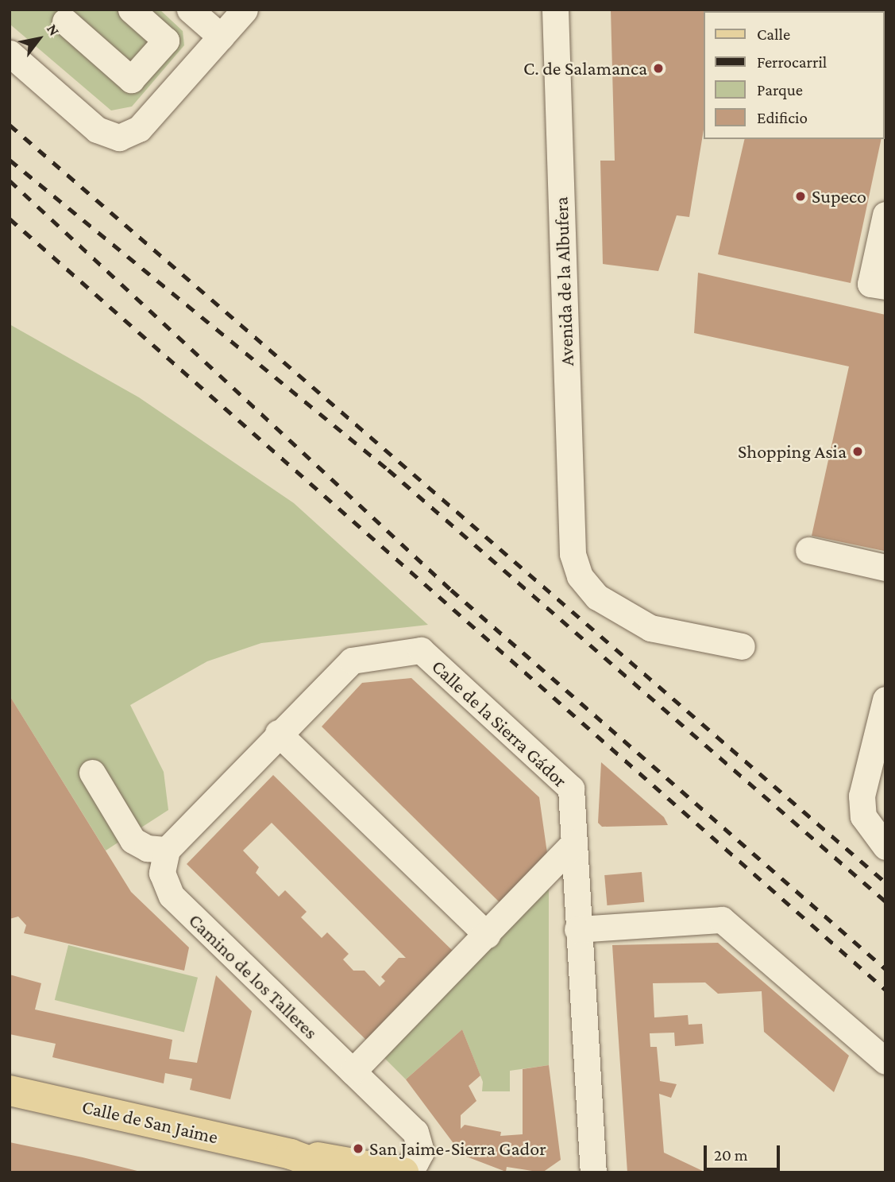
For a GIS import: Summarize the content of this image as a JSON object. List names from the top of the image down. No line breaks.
{"streets":{"main road":["Calle de San Jaime"],"street":["Avenida de la Albufera","Calle de la Sierra Gádor","Camino de los Talleres"]},"crossings":[["Calle de la Sierra Gádor","Camino de los Talleres"],["Camino de los Talleres","Calle de San Jaime"]],"places":["C. de Salamanca","Supeco","Shopping Asia","San Jaime-Sierra Gador"],"legend":["Calle","Ferrocarril","Parque","Edificio"],"scale_bar":"20 m","north":"top right"}
